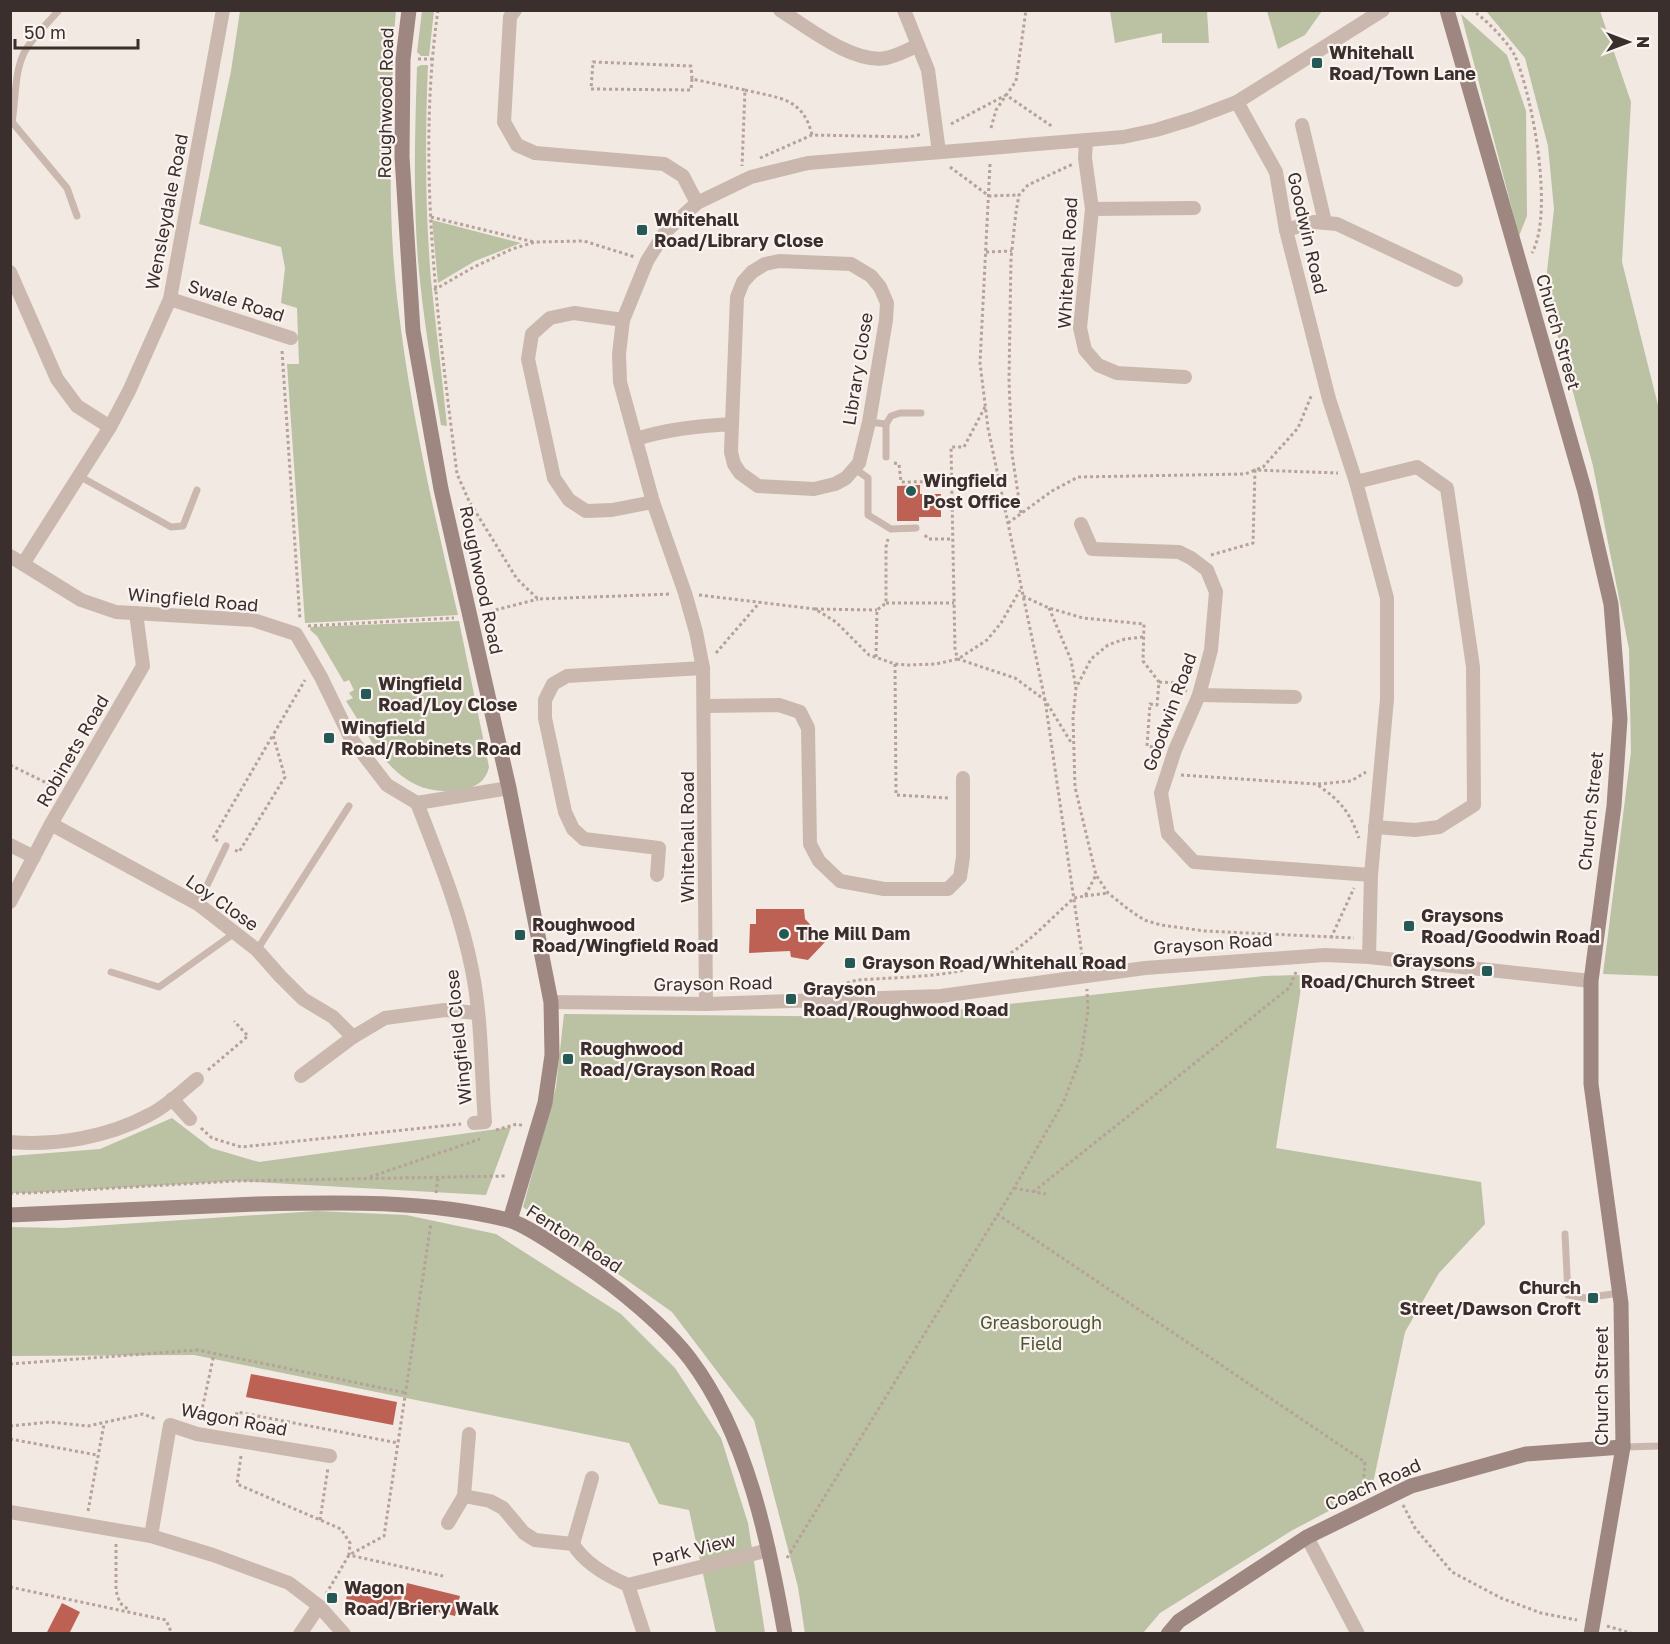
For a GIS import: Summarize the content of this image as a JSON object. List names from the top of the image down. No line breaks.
{"streets":{"street":["Roughwood Road","Wensleydale Road","Goodwin Road","Whitehall Road","Swale Road","Church Street","Library Close","Wingfield Road","Robinets Road","Loy Close","Grayson Road","Wingfield Close","Fenton Road","Wagon Road","Coach Road","Park View"]},"crossings":[["Roughwood Road","Grayson Road"],["Roughwood Road","Fenton Road"],["Wensleydale Road","Swale Road"],["Wensleydale Road","Wingfield Road"],["Goodwin Road","Whitehall Road"],["Goodwin Road","Grayson Road"],["Whitehall Road","Grayson Road"],["Church Street","Grayson Road"],["Church Street","Coach Road"],["Wingfield Road","Robinets Road"],["Wingfield Road","Wingfield Close"],["Robinets Road","Loy Close"],["Fenton Road","Park View"]],"parks":["Greasborough Field"],"places":{"transit":["Whitehall Road/Town Lane","Whitehall Road/Library Close","Wingfield Road/Loy Close","Wingfield Road/Robinets Road","Graysons Road/Goodwin Road","Roughwood Road/Wingfield Road","Grayson Road/Whitehall Road","Graysons Road/Church Street","Grayson Road/Roughwood Road","Roughwood Road/Grayson Road","Church Street/Dawson Croft","Wagon Road/Briery Walk"],"other":["Wingfield Post Office","The Mill Dam"]},"scale_bar":"50 m","north":"right"}
